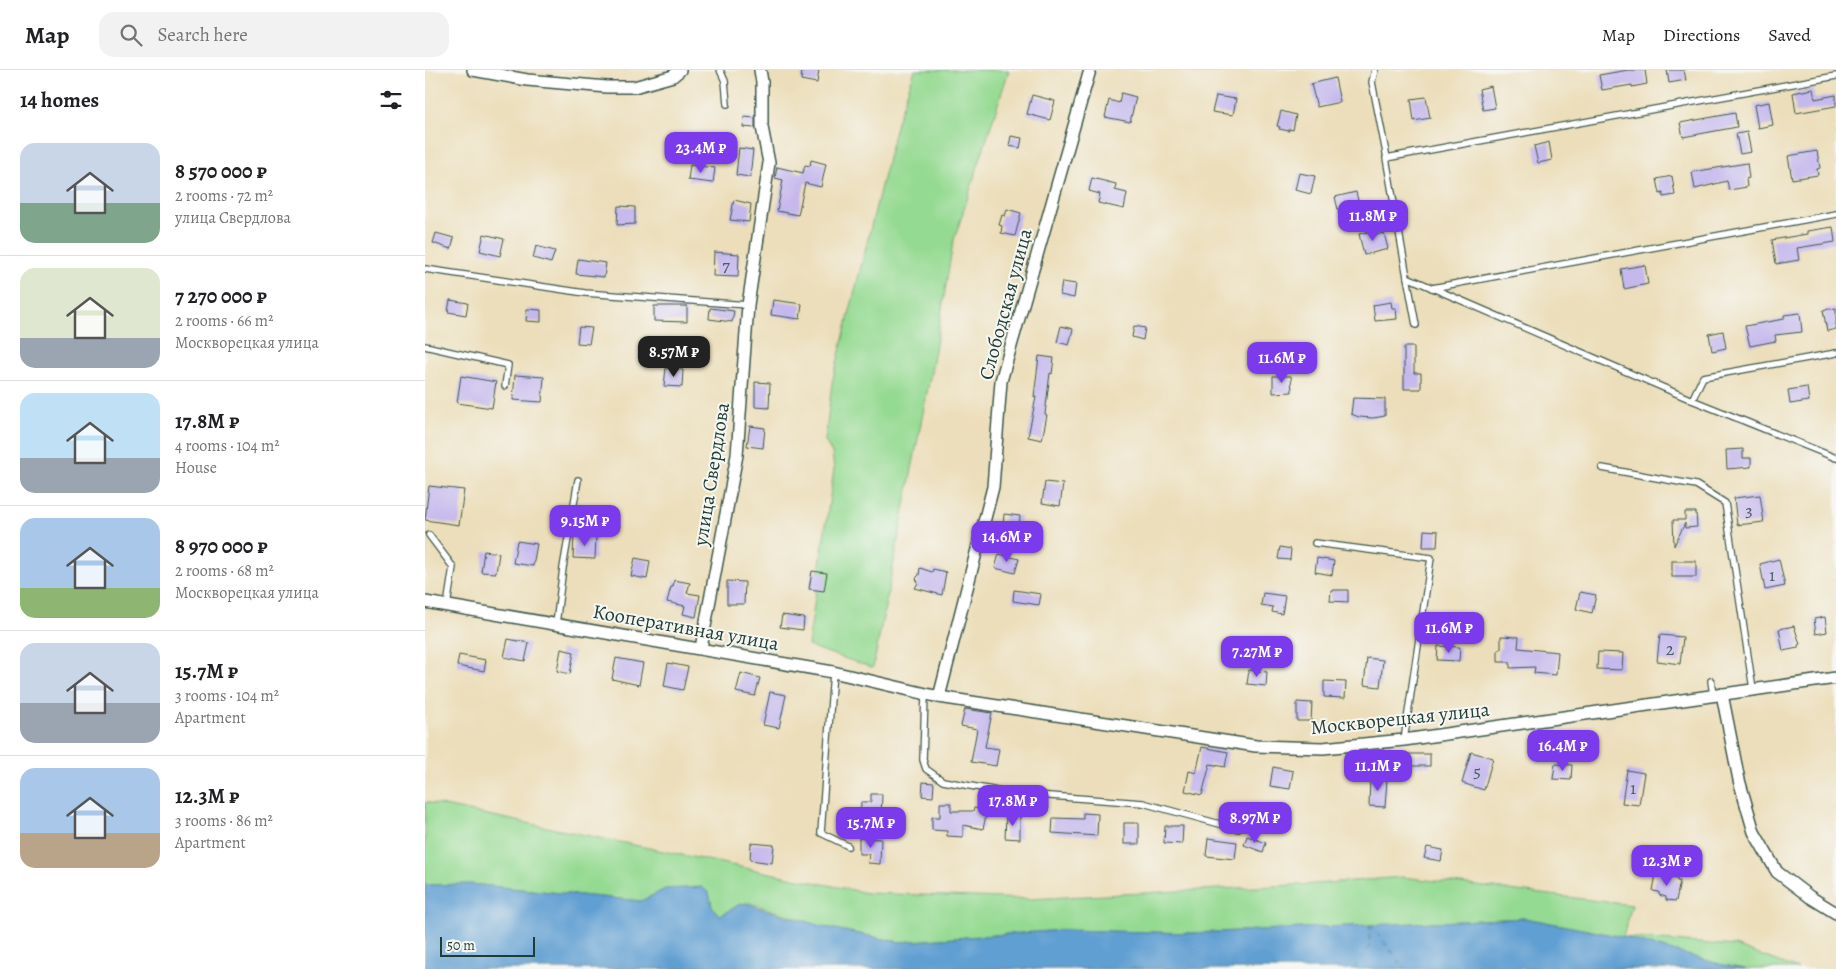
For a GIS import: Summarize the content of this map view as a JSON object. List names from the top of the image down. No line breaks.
{"streets":{"street":["Слободская улица","улица Свердлова","Кооперативная улица","Москворецкая улица"]},"crossings":[["Слободская улица","Кооперативная улица"],["Слободская улица","Москворецкая улица"],["улица Свердлова","Кооперативная улица"],["Кооперативная улица","Москворецкая улица"]],"house_numbers":["7","3","1","2","5","1"],"scale_bar":"50 m","page":{"header":"Map","search":"Search here","nav":["Map","Directions","Saved"],"heading":"14 homes","list":[{"name":"8 570 000 ₽","note":"2 rooms · 72 m² · улица Свердлова"},{"name":"7 270 000 ₽","note":"2 rooms · 66 m² · Москворецкая улица"},{"name":"17.8M ₽","note":"4 rooms · 104 m² · House"},{"name":"8 970 000 ₽","note":"2 rooms · 68 m² · Москворецкая улица"},{"name":"15.7M ₽","note":"3 rooms · 104 m² · Apartment"},{"name":"12.3M ₽","note":"3 rooms · 86 m² · Apartment"}],"price":["23.4M ₽","11.8M ₽","8.57M ₽","11.6M ₽","9.15M ₽","14.6M ₽","11.6M ₽","7.27M ₽","16.4M ₽","11.1M ₽","17.8M ₽","8.97M ₽","15.7M ₽","12.3M ₽"],"scale":"50 m"}}
